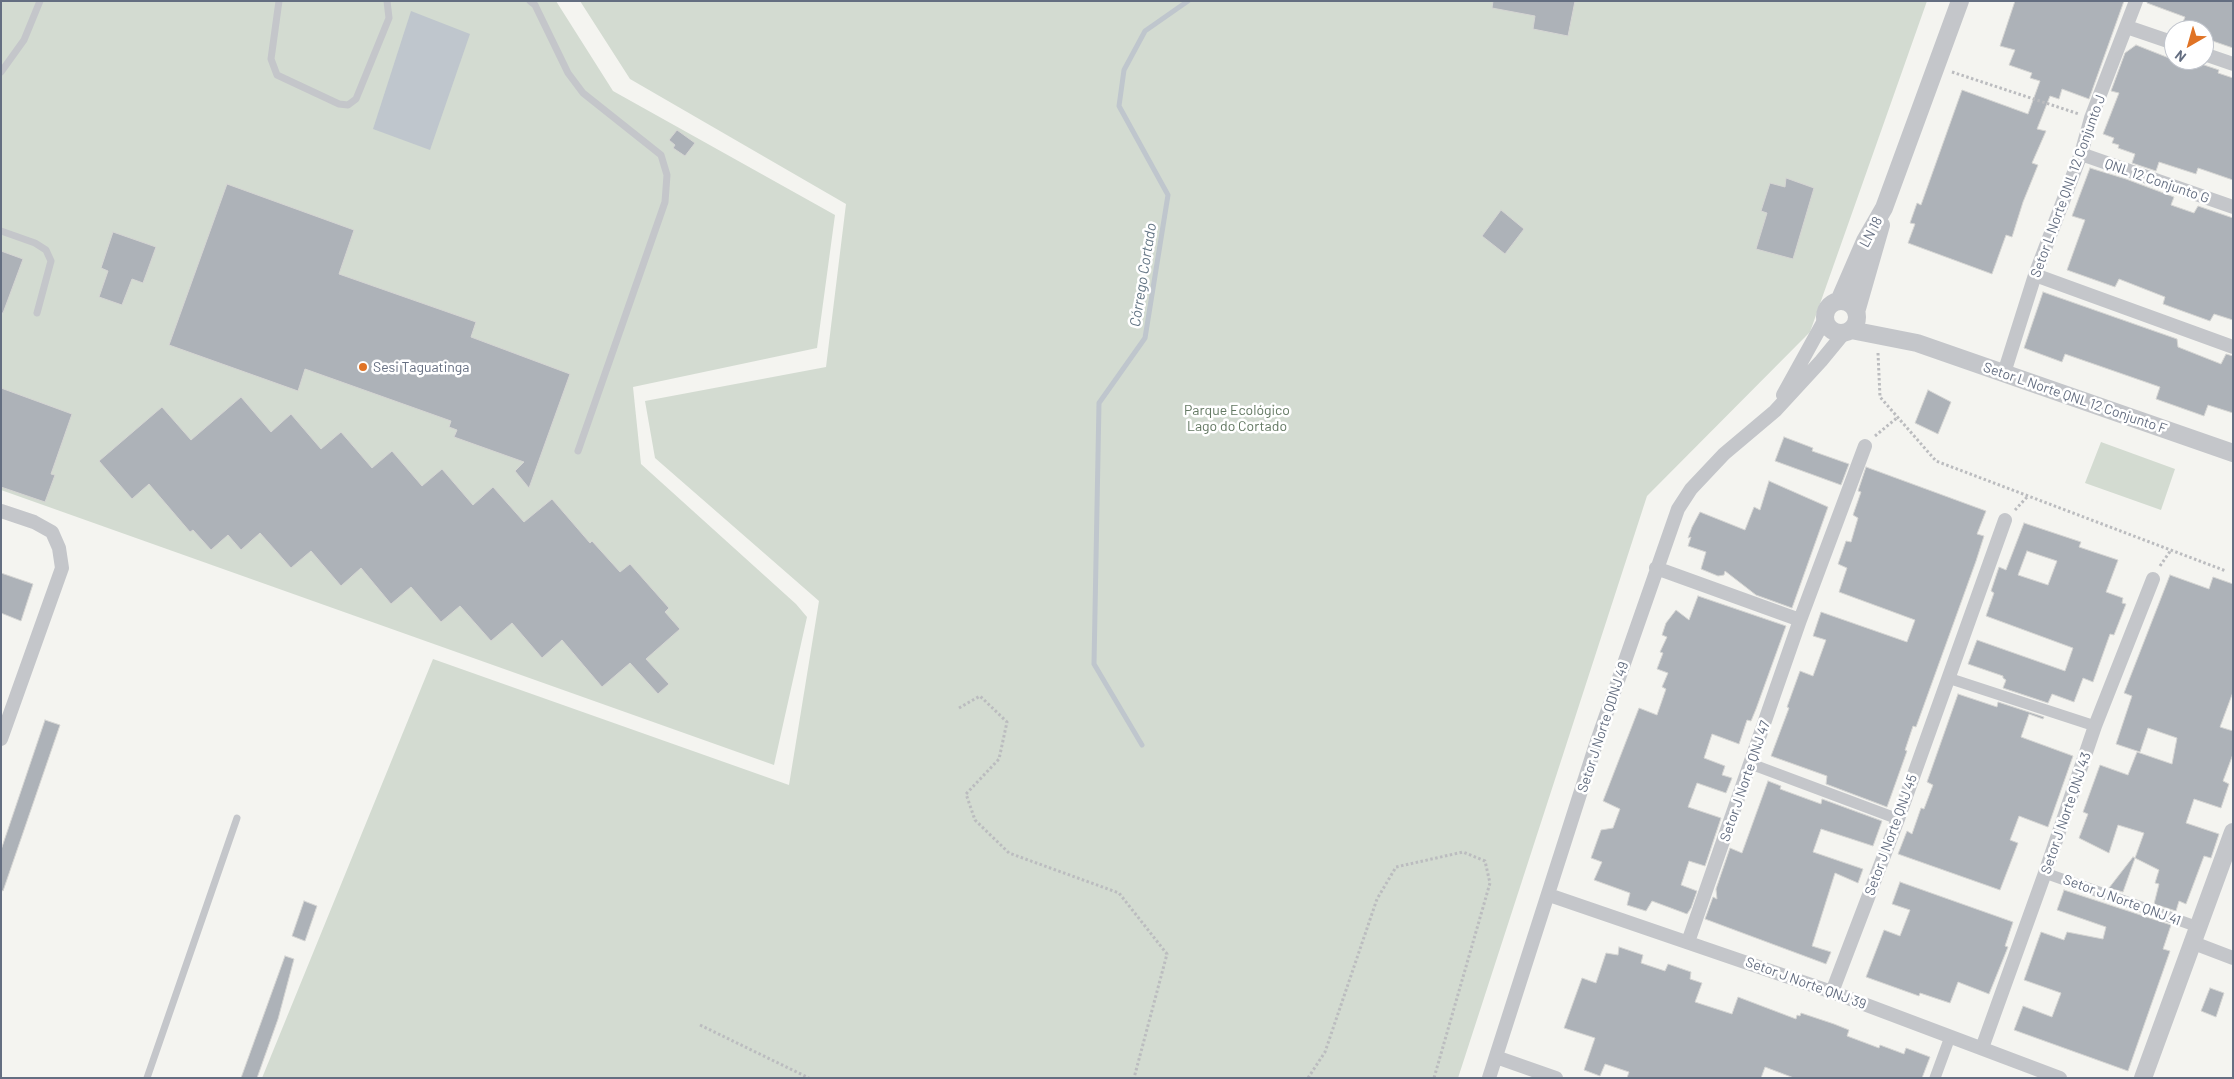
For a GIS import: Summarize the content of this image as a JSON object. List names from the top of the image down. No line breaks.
{"streets":{"street":["QNL 12 Conjunto G","Setor L Norte QNL 12 Conjunto J","LN 18","Setor L Norte QNL 12 Conjunto F","Setor J Norte QDNJ 49","Setor J Norte QNJ 47","Setor J Norte QNJ 43","Setor J Norte QNJ 45","Setor J Norte QNJ 41","Setor J Norte QNJ 39"]},"crossings":[["QNL 12 Conjunto G","Setor L Norte QNL 12 Conjunto J"],["Setor L Norte QNL 12 Conjunto J","Setor L Norte QNL 12 Conjunto F"],["Setor J Norte QDNJ 49","Setor J Norte QNJ 39"],["Setor J Norte QNJ 47","Setor J Norte QNJ 39"],["Setor J Norte QNJ 43","Setor J Norte QNJ 41"],["Setor J Norte QNJ 43","Setor J Norte QNJ 39"],["Setor J Norte QNJ 45","Setor J Norte QNJ 39"]],"water":["Córrego Cortado"],"parks":["Parque Ecológico Lago do Cortado"],"places":["Sesi Taguatinga"],"north":"bottom left"}
